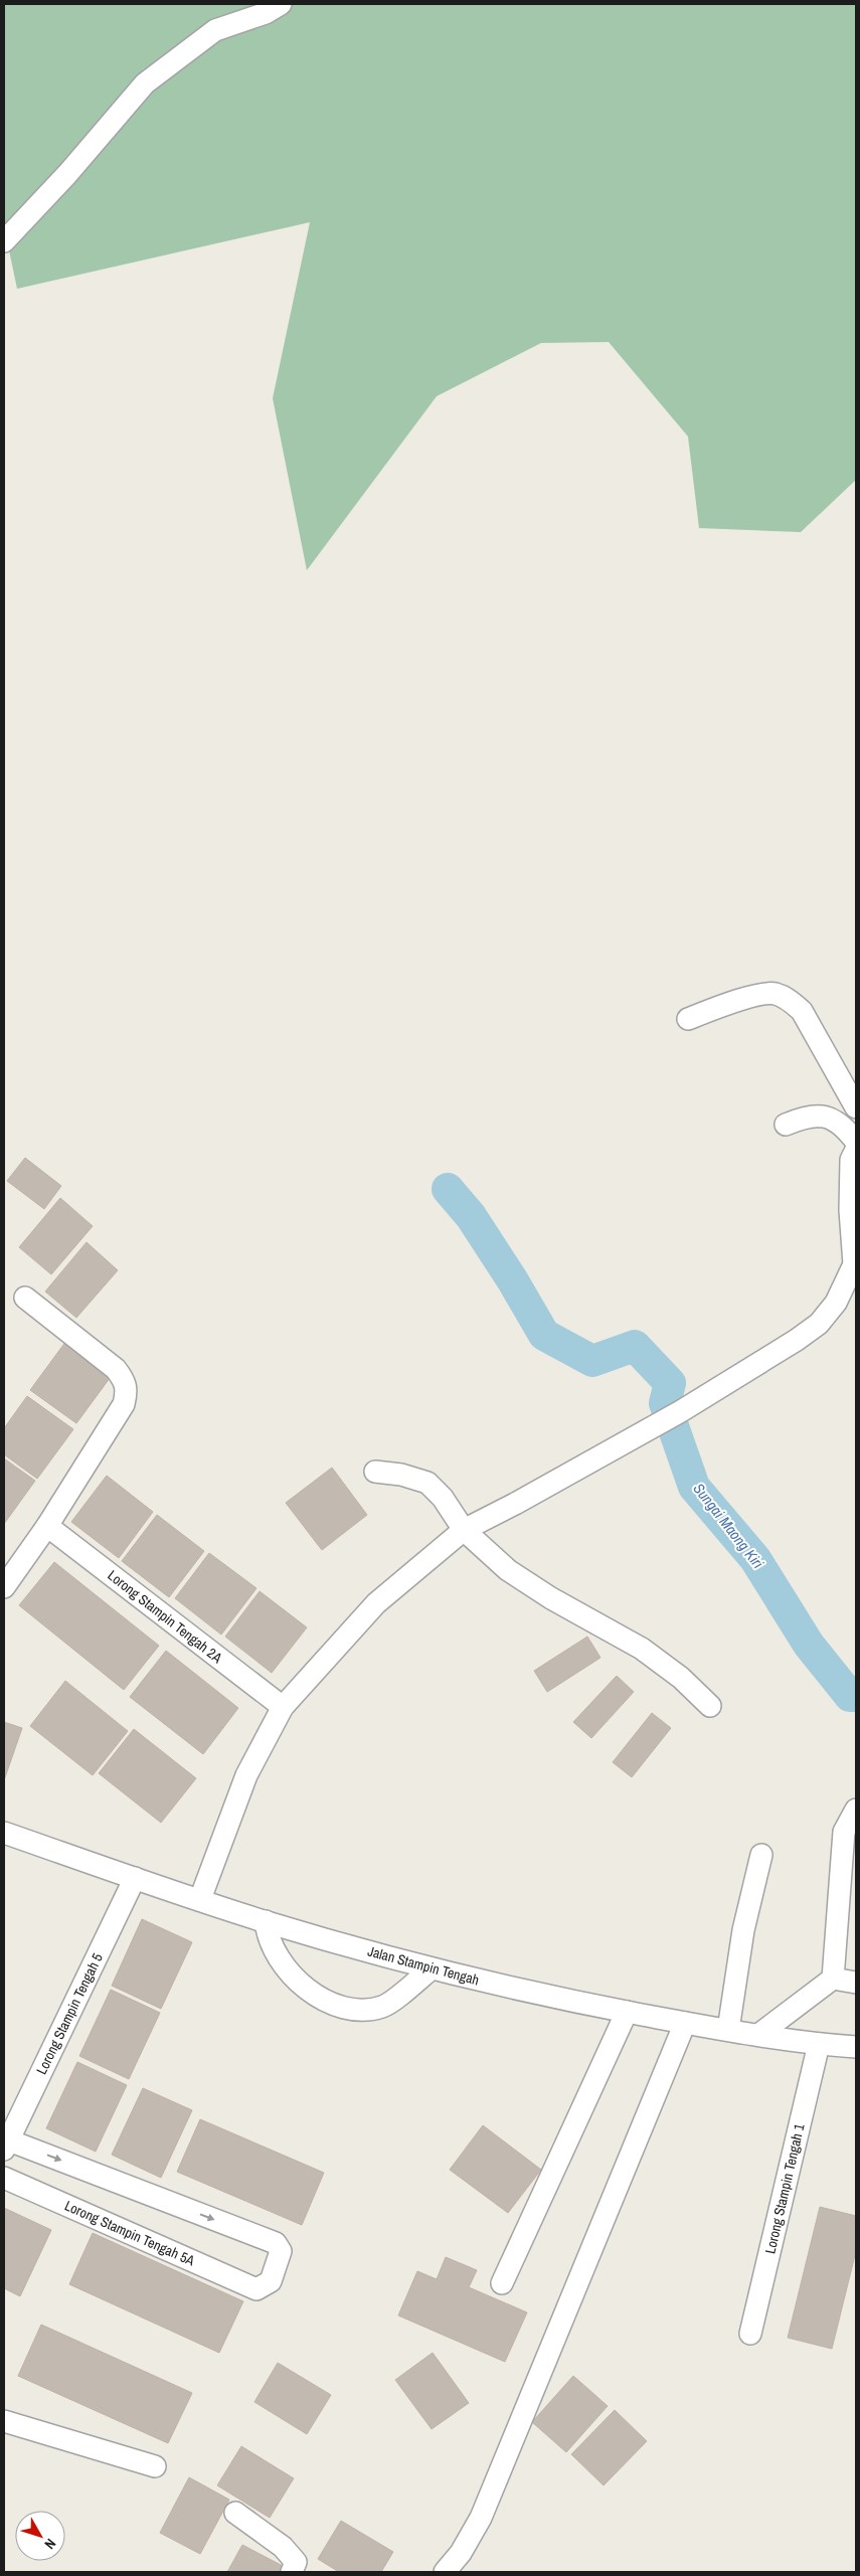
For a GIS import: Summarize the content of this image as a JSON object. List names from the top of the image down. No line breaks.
{"streets":{"street":["Lorong Stampin Tengah 2A","Jalan Stampin Tengah","Lorong Stampin Tengah 5","Lorong Stampin Tengah 1","Lorong Stampin Tengah 5A"]},"crossings":[["Jalan Stampin Tengah","Lorong Stampin Tengah 5"],["Jalan Stampin Tengah","Lorong Stampin Tengah 1"],["Lorong Stampin Tengah 5","Lorong Stampin Tengah 5A"]],"water":["Sungai Maong Kiri"],"north":"bottom right"}
